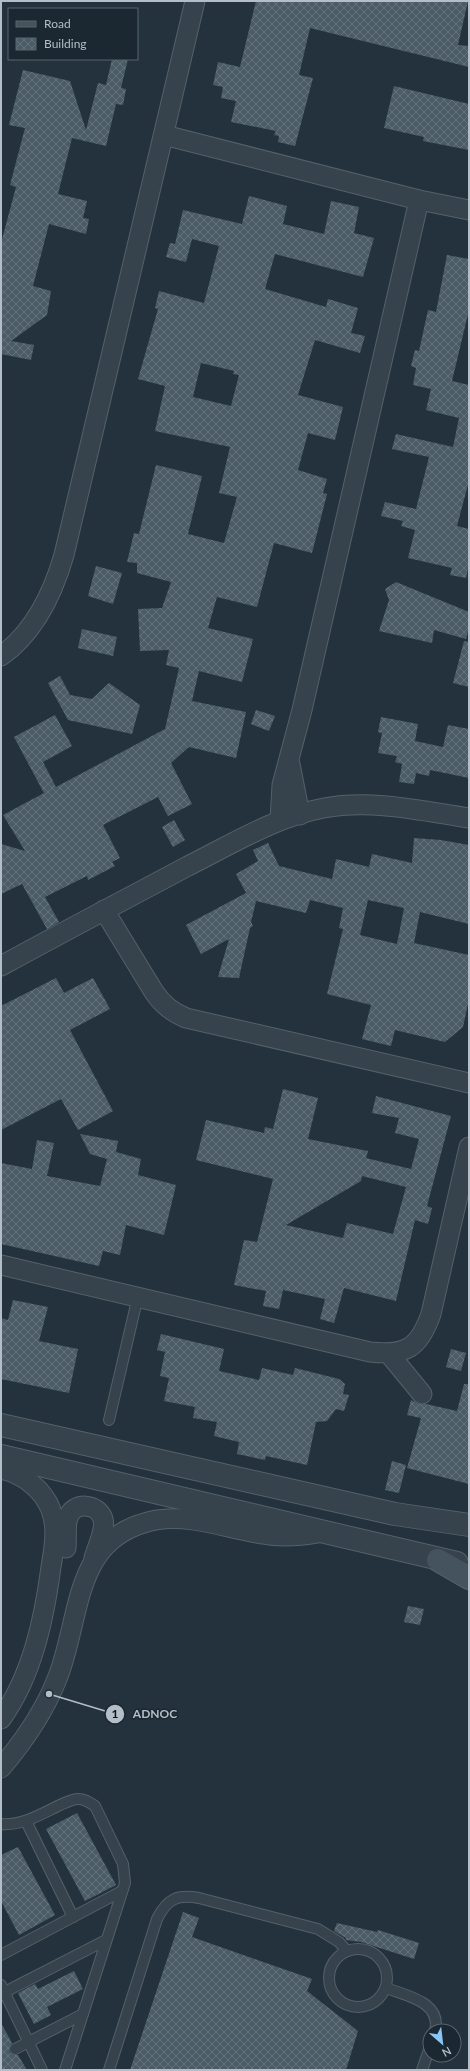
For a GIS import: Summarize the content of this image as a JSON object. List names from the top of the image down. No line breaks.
{"places":["ADNOC"],"legend":["Road","Building"],"north":"bottom right"}
